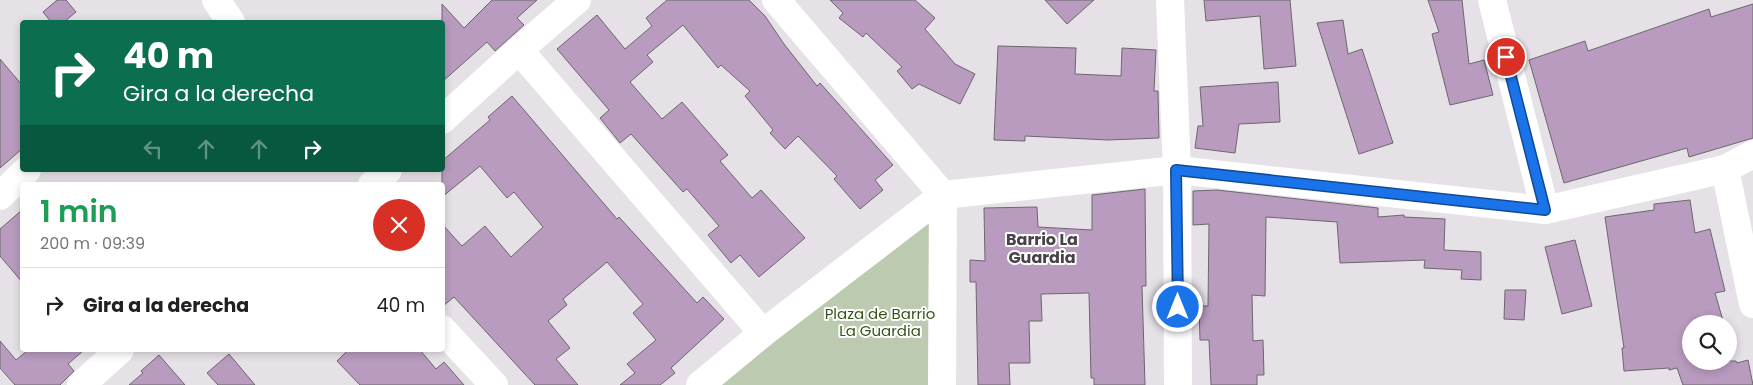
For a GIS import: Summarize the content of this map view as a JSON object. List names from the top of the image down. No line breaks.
{"districts":["Barrio La Guardia"],"parks":["Plaza de Barrio La Guardia"],"page":{"turn":["40 m","Gira a la derecha"],"heading":["1 min","200 m · 09:39"],"list":[{"name":"Gira a la derecha","value":"40 m"}]}}
